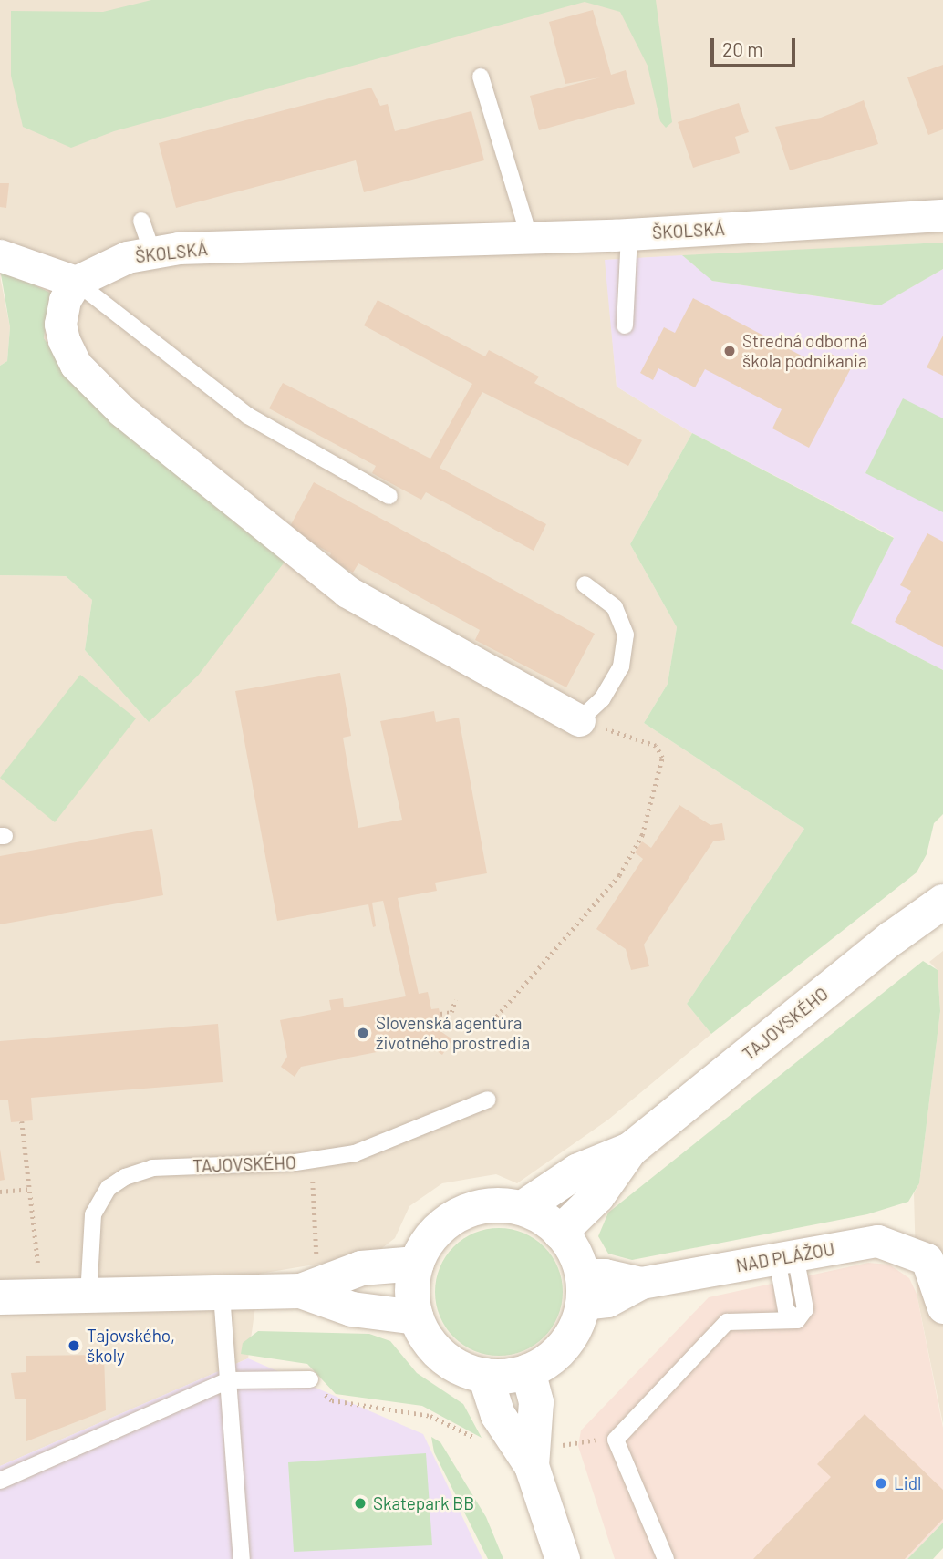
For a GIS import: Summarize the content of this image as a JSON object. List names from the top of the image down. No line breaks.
{"streets":{"main road":["TAJOVSKÉHO"],"street":["ŠKOLSKÁ","NAD PLÁŽOU"]},"crossings":[["TAJOVSKÉHO","NAD PLÁŽOU"]],"places":["Stredná odborná škola podnikania","Slovenská agentúra životného prostredia","Tajovského, školy","Lidl","Skatepark BB"],"scale_bar":"20 m"}
